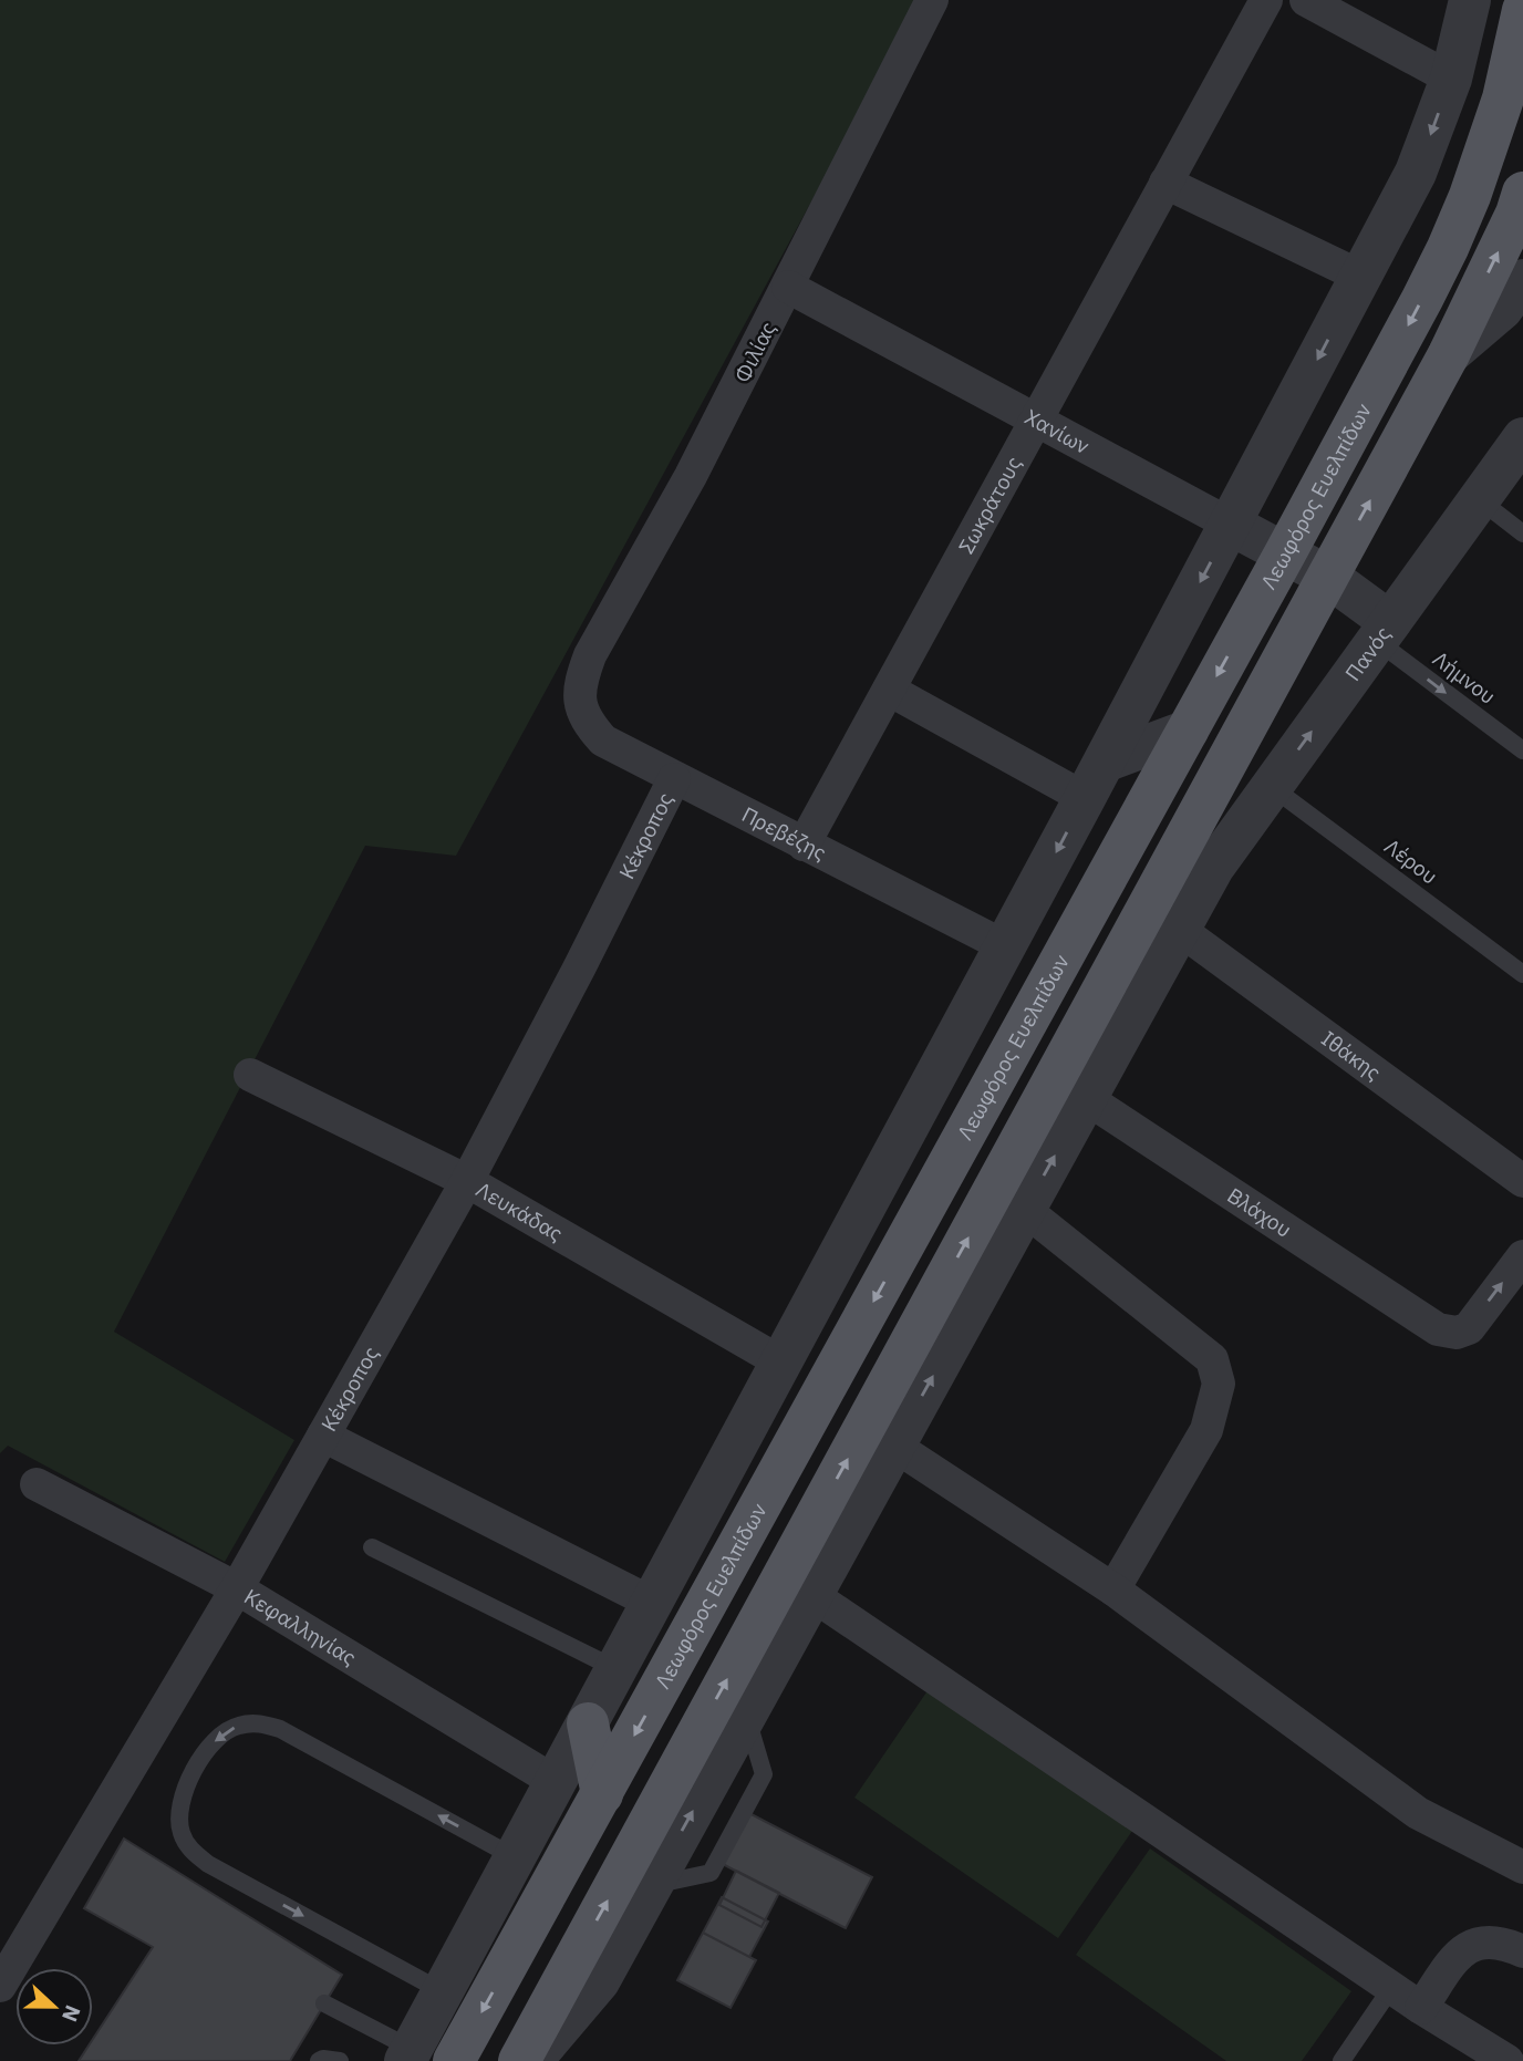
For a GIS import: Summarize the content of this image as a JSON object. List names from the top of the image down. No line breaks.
{"streets":{"main road":["Λεωφόρος Ευελπίδων"],"street":["Φιλίας","Χανίων","Σωκράτους","Πανός","Πρεβέζης","Κέκροπος","Ιθάκης","Λευκάδας","Βλάχου","Κεφαλληνίας"],"lane":["Λήμνου","Λέρου"]},"crossings":[["Φιλίας","Χανίων"],["Φιλίας","Πρεβέζης"],["Χανίων","Λεωφόρος Ευελπίδων"],["Χανίων","Σωκράτους"],["Χανίων","Πανός"],["Χανίων","Λήμνου"],["Σωκράτους","Πρεβέζης"],["Πανός","Λήμνου"],["Πανός","Λέρου"],["Πανός","Ιθάκης"],["Πανός","Βλάχου"],["Πρεβέζης","Κέκροπος"],["Κέκροπος","Λευκάδας"],["Κέκροπος","Κεφαλληνίας"]],"one_way":["Λήμνου","Βλάχου"],"north":"right"}
